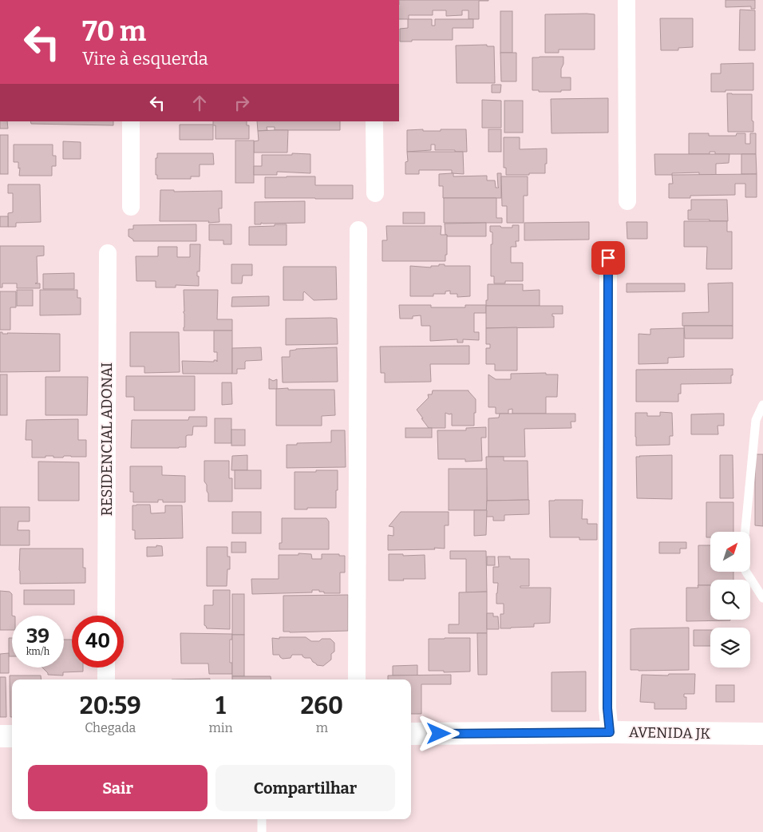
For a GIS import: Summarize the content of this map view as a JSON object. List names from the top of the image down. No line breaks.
{"streets":{"street":["RESIDENCIAL ADONAI","AVENIDA JK"]},"north":"top right","page":{"turn":["70 m","Vire à esquerda"],"speed":"39 km/h","limit":"40","eta":["20:59","Chegada","1","min","260","m"],"buttons":["Sair","Compartilhar"]}}
